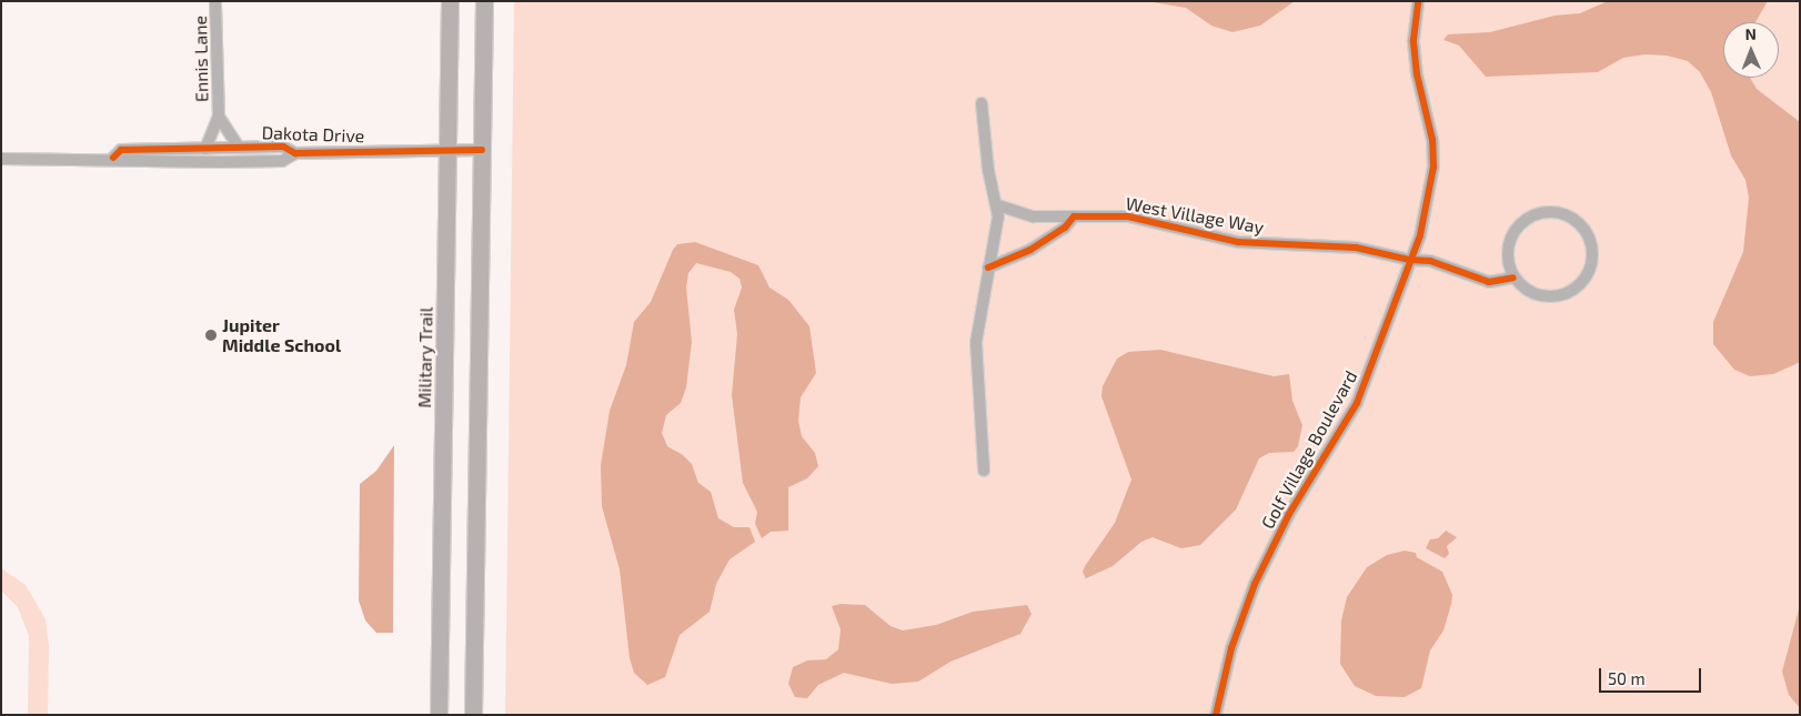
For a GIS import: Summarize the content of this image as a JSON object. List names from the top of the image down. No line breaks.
{"streets":{"main road":["Military Trail"],"street":["Ennis Lane","Dakota Drive","West Village Way","Golf Village Boulevard"]},"crossings":[["Ennis Lane","Dakota Drive"],["Dakota Drive","Military Trail"],["West Village Way","Golf Village Boulevard"]],"places":["Jupiter Middle School"],"scale_bar":"50 m","north":"top"}
